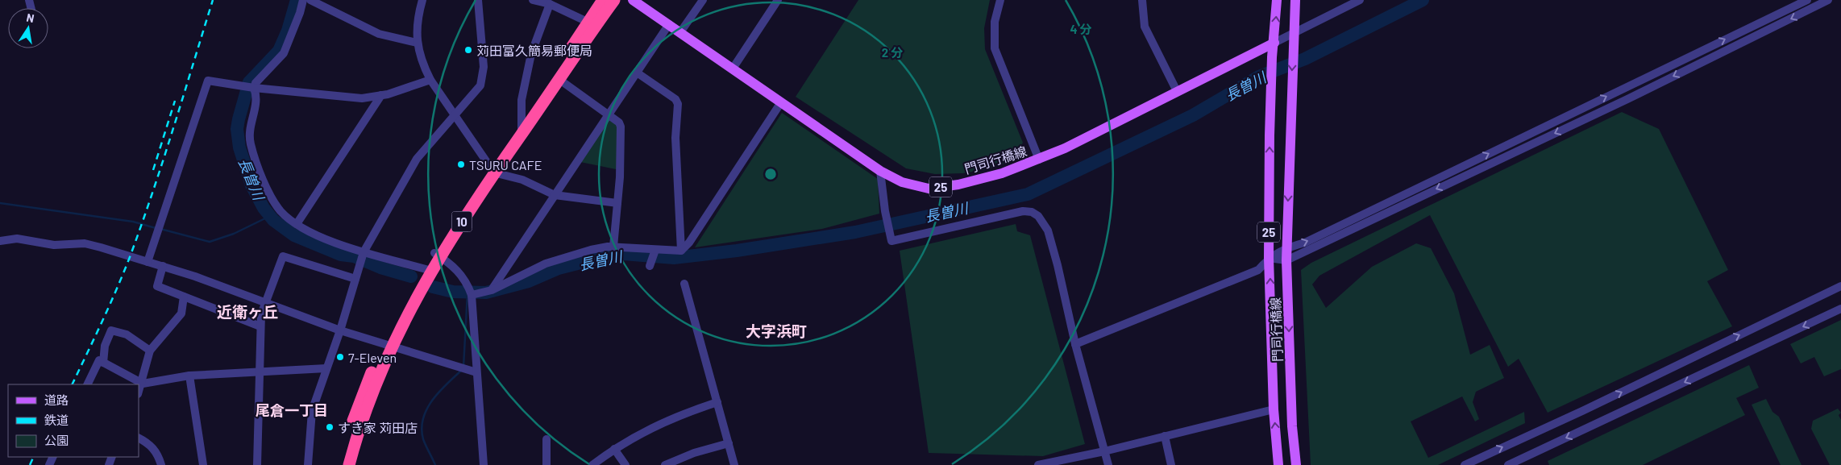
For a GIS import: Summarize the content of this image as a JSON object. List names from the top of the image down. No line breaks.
{"streets":{"highway":["10"],"main road":["門司行橋線","25"]},"districts":["近衛ヶ丘","大字浜町","尾倉一丁目"],"water":["長曽川"],"places":["苅田富久簡易郵便局","TSURU CAFE","7-Eleven","すき家 苅田店"],"legend":["道路","鉄道","公園"],"north":"top","rings":["4 分","2 分"]}
